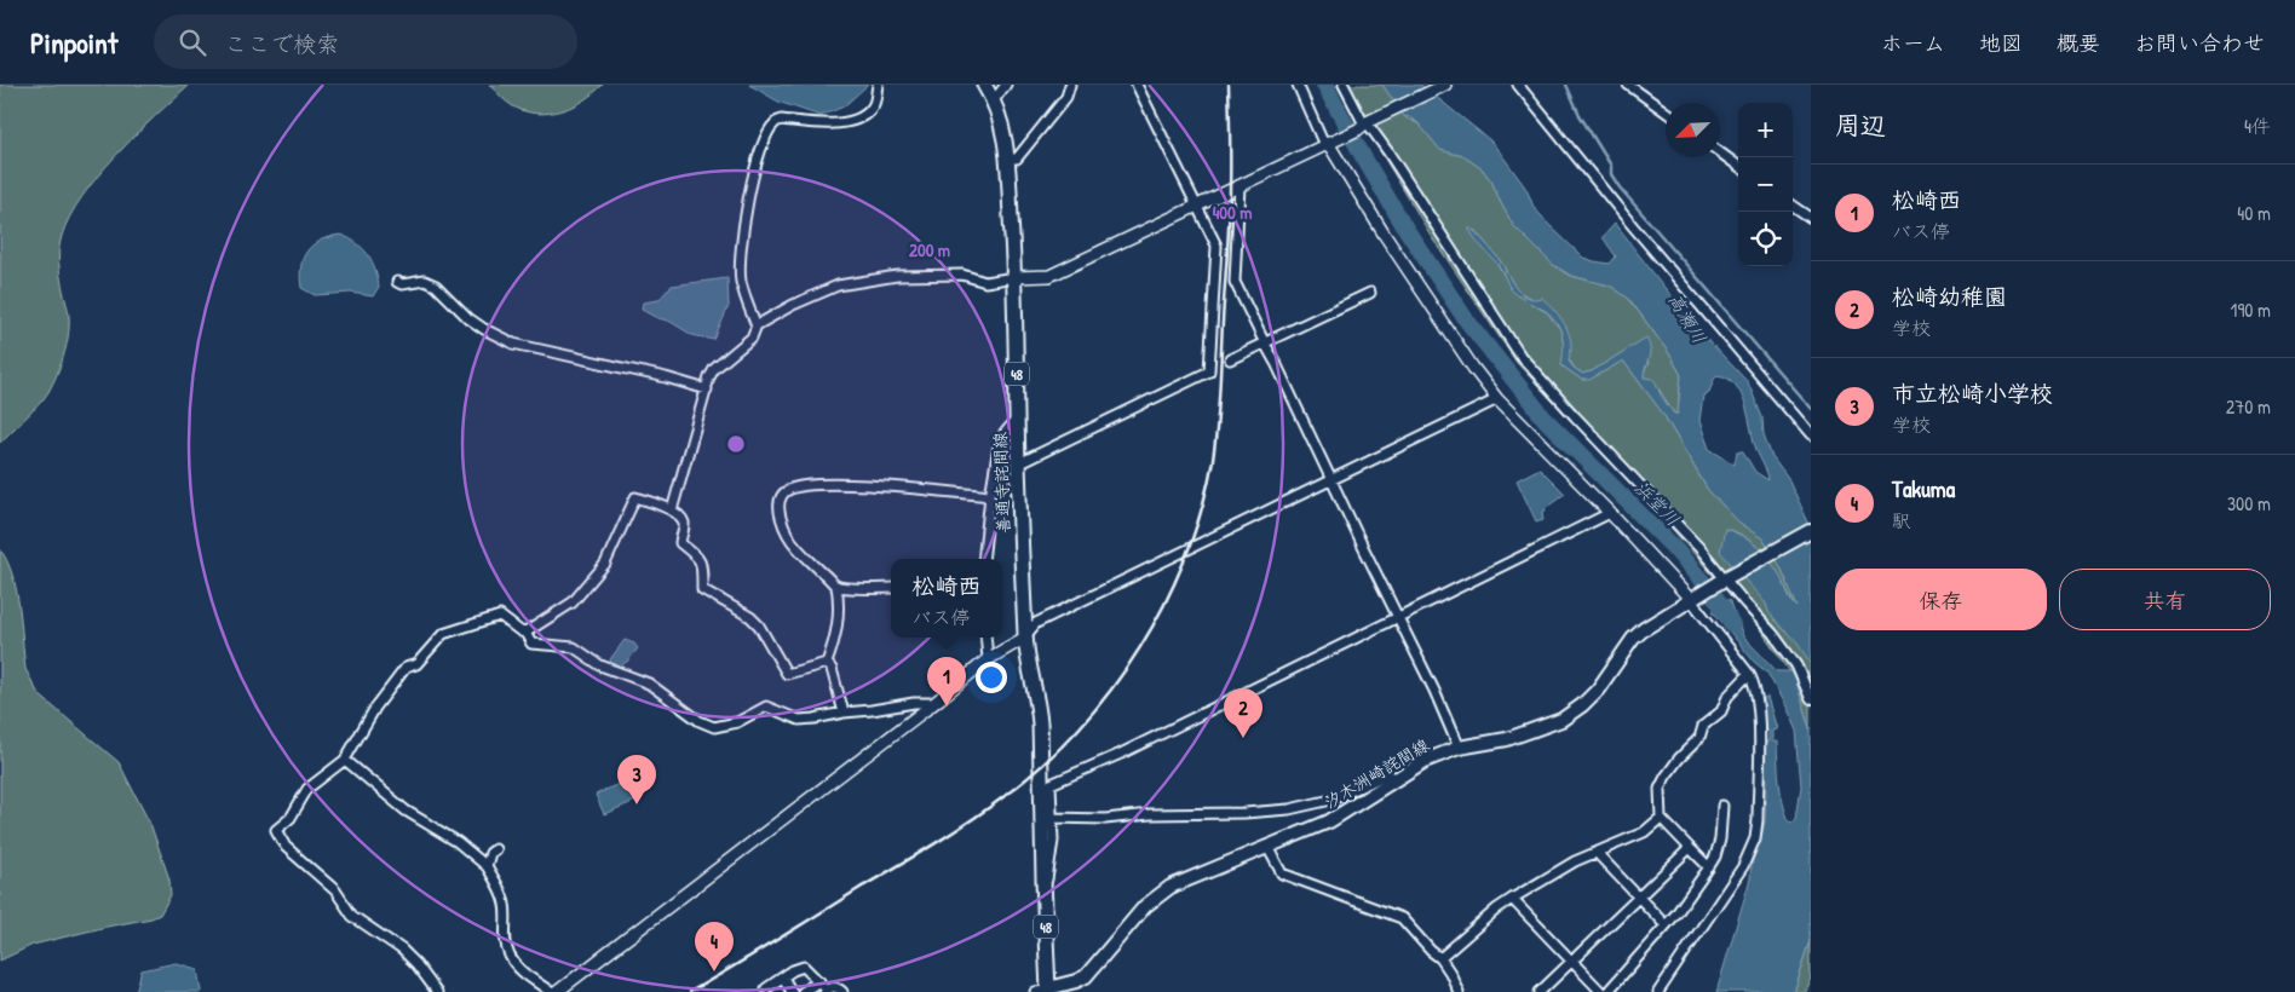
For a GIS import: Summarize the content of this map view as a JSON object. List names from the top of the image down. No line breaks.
{"streets":{"main road":["48","善通寺詫間線","汐木洲崎詫間線"]},"crossings":[["善通寺詫間線","汐木洲崎詫間線"]],"water":["高瀬川","浜堂川"],"north":"bottom left","page":{"header":"Pinpoint","search":"ここで検索","nav":["ホーム","地図","概要","お問い合わせ"],"heading":["周辺","4件"],"map_buttons":["+","−"],"list":[{"mark":"1","name":"松崎西","note":"バス停","value":"40 m"},{"mark":"2","name":"松崎幼稚園","note":"学校","value":"190 m"},{"mark":"3","name":"市立松崎小学校","note":"学校","value":"270 m"},{"mark":"4","name":"Takuma","note":"駅","value":"300 m"}],"buttons":["保存","共有"],"popup":["松崎西","バス停"],"pins":["1","2","3","4"]},"rings":["400 m","200 m"]}
